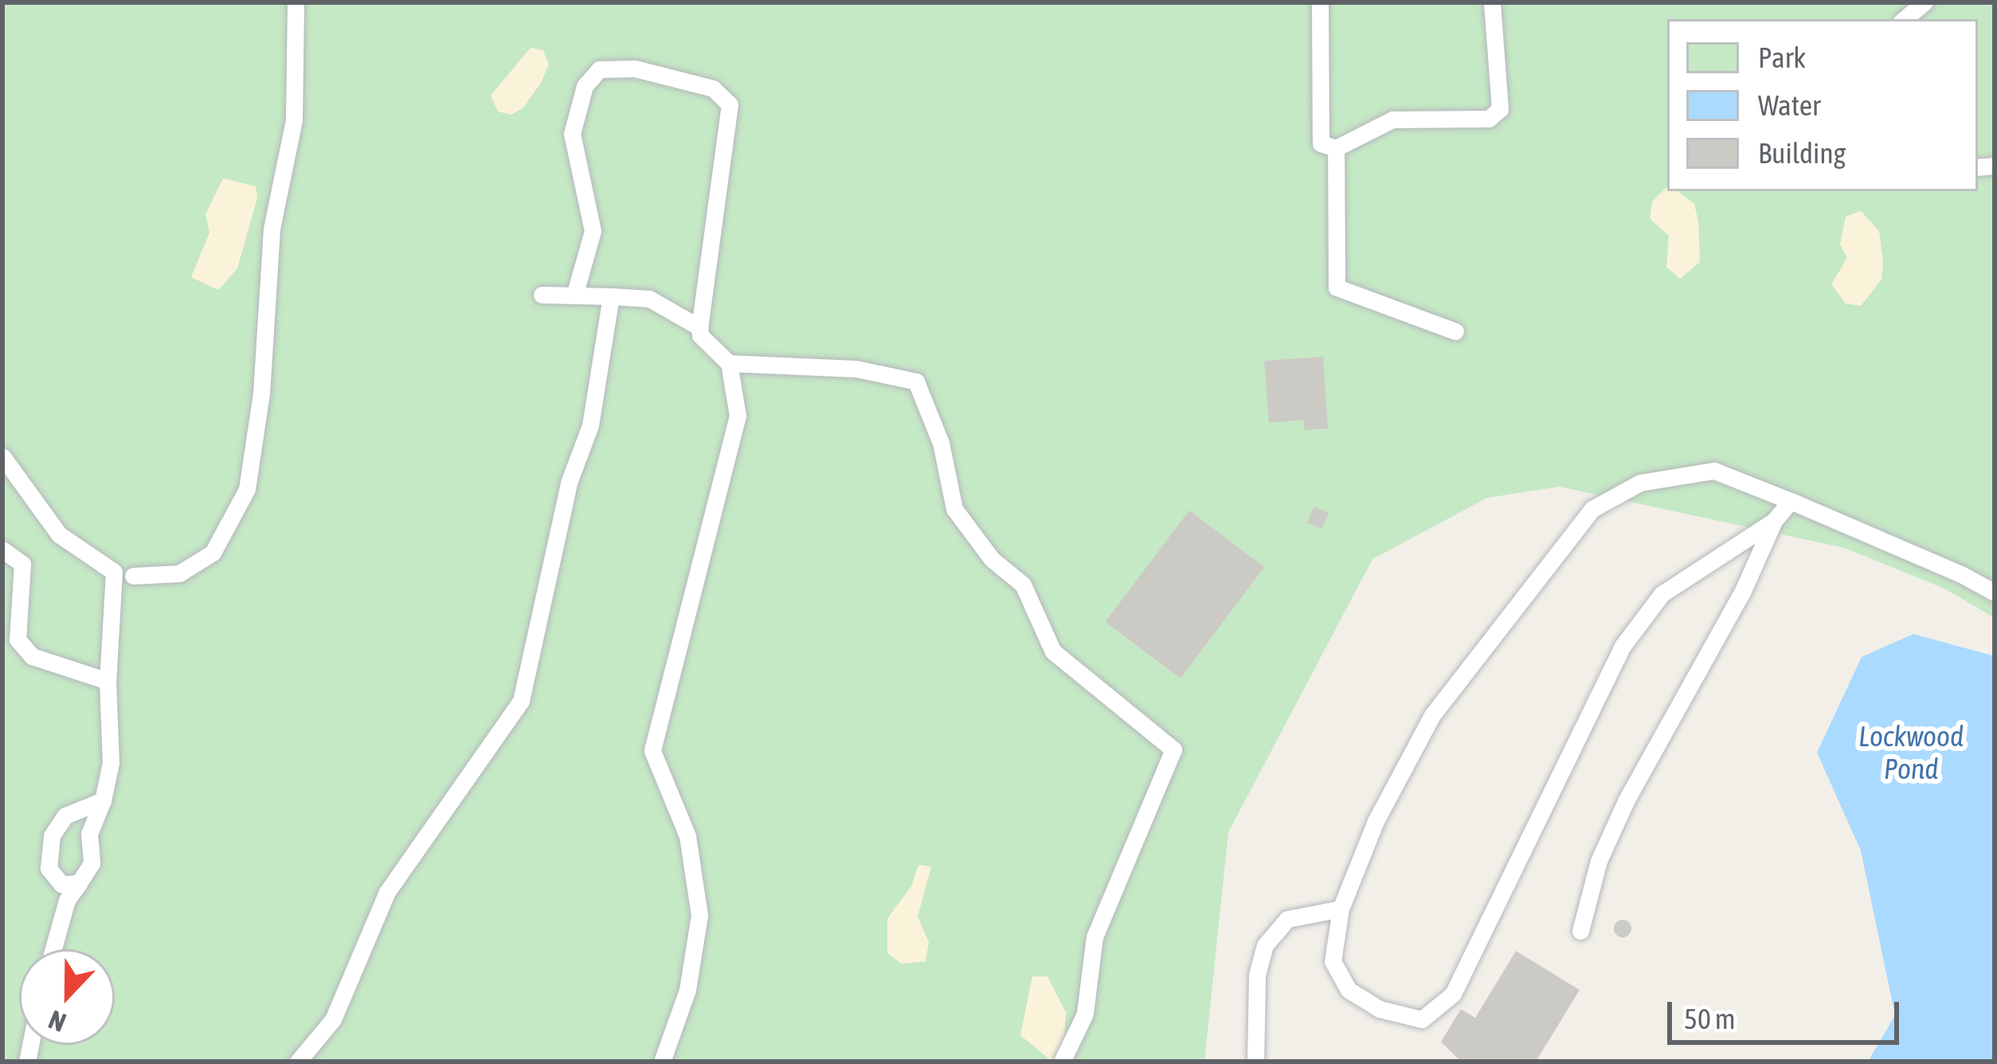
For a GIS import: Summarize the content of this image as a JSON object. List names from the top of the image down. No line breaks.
{"water":["Lockwood Pond"],"legend":["Park","Water","Building"],"scale_bar":"50 m","north":"bottom"}
